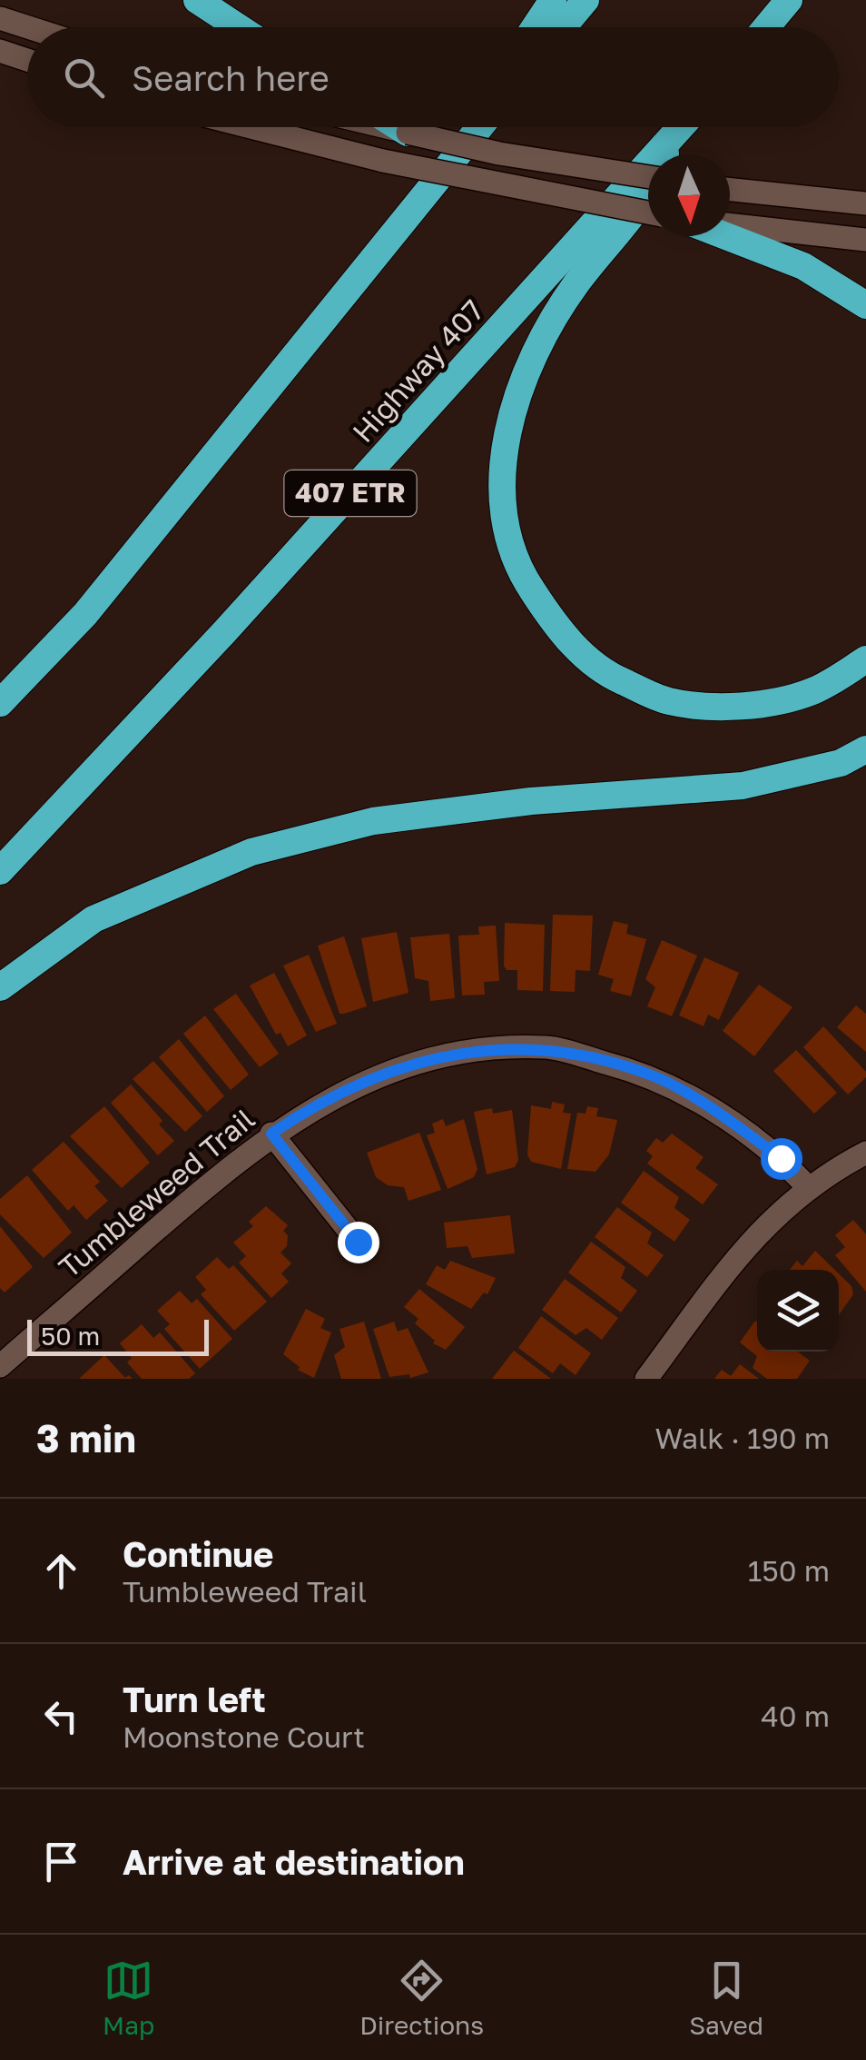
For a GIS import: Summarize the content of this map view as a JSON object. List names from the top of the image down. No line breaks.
{"streets":{"highway":["Highway 407","407 ETR"],"street":["Tumbleweed Trail"]},"scale_bar":"50 m","north":"bottom","page":{"search":"Search here","scale":"50 m","heading":["3 min","Walk · 190 m"],"list":[["Continue","Tumbleweed Trail","150 m"],["Turn left","Moonstone Court","40 m"],"Arrive at destination"],"nav":["Map","Directions","Saved"]}}
